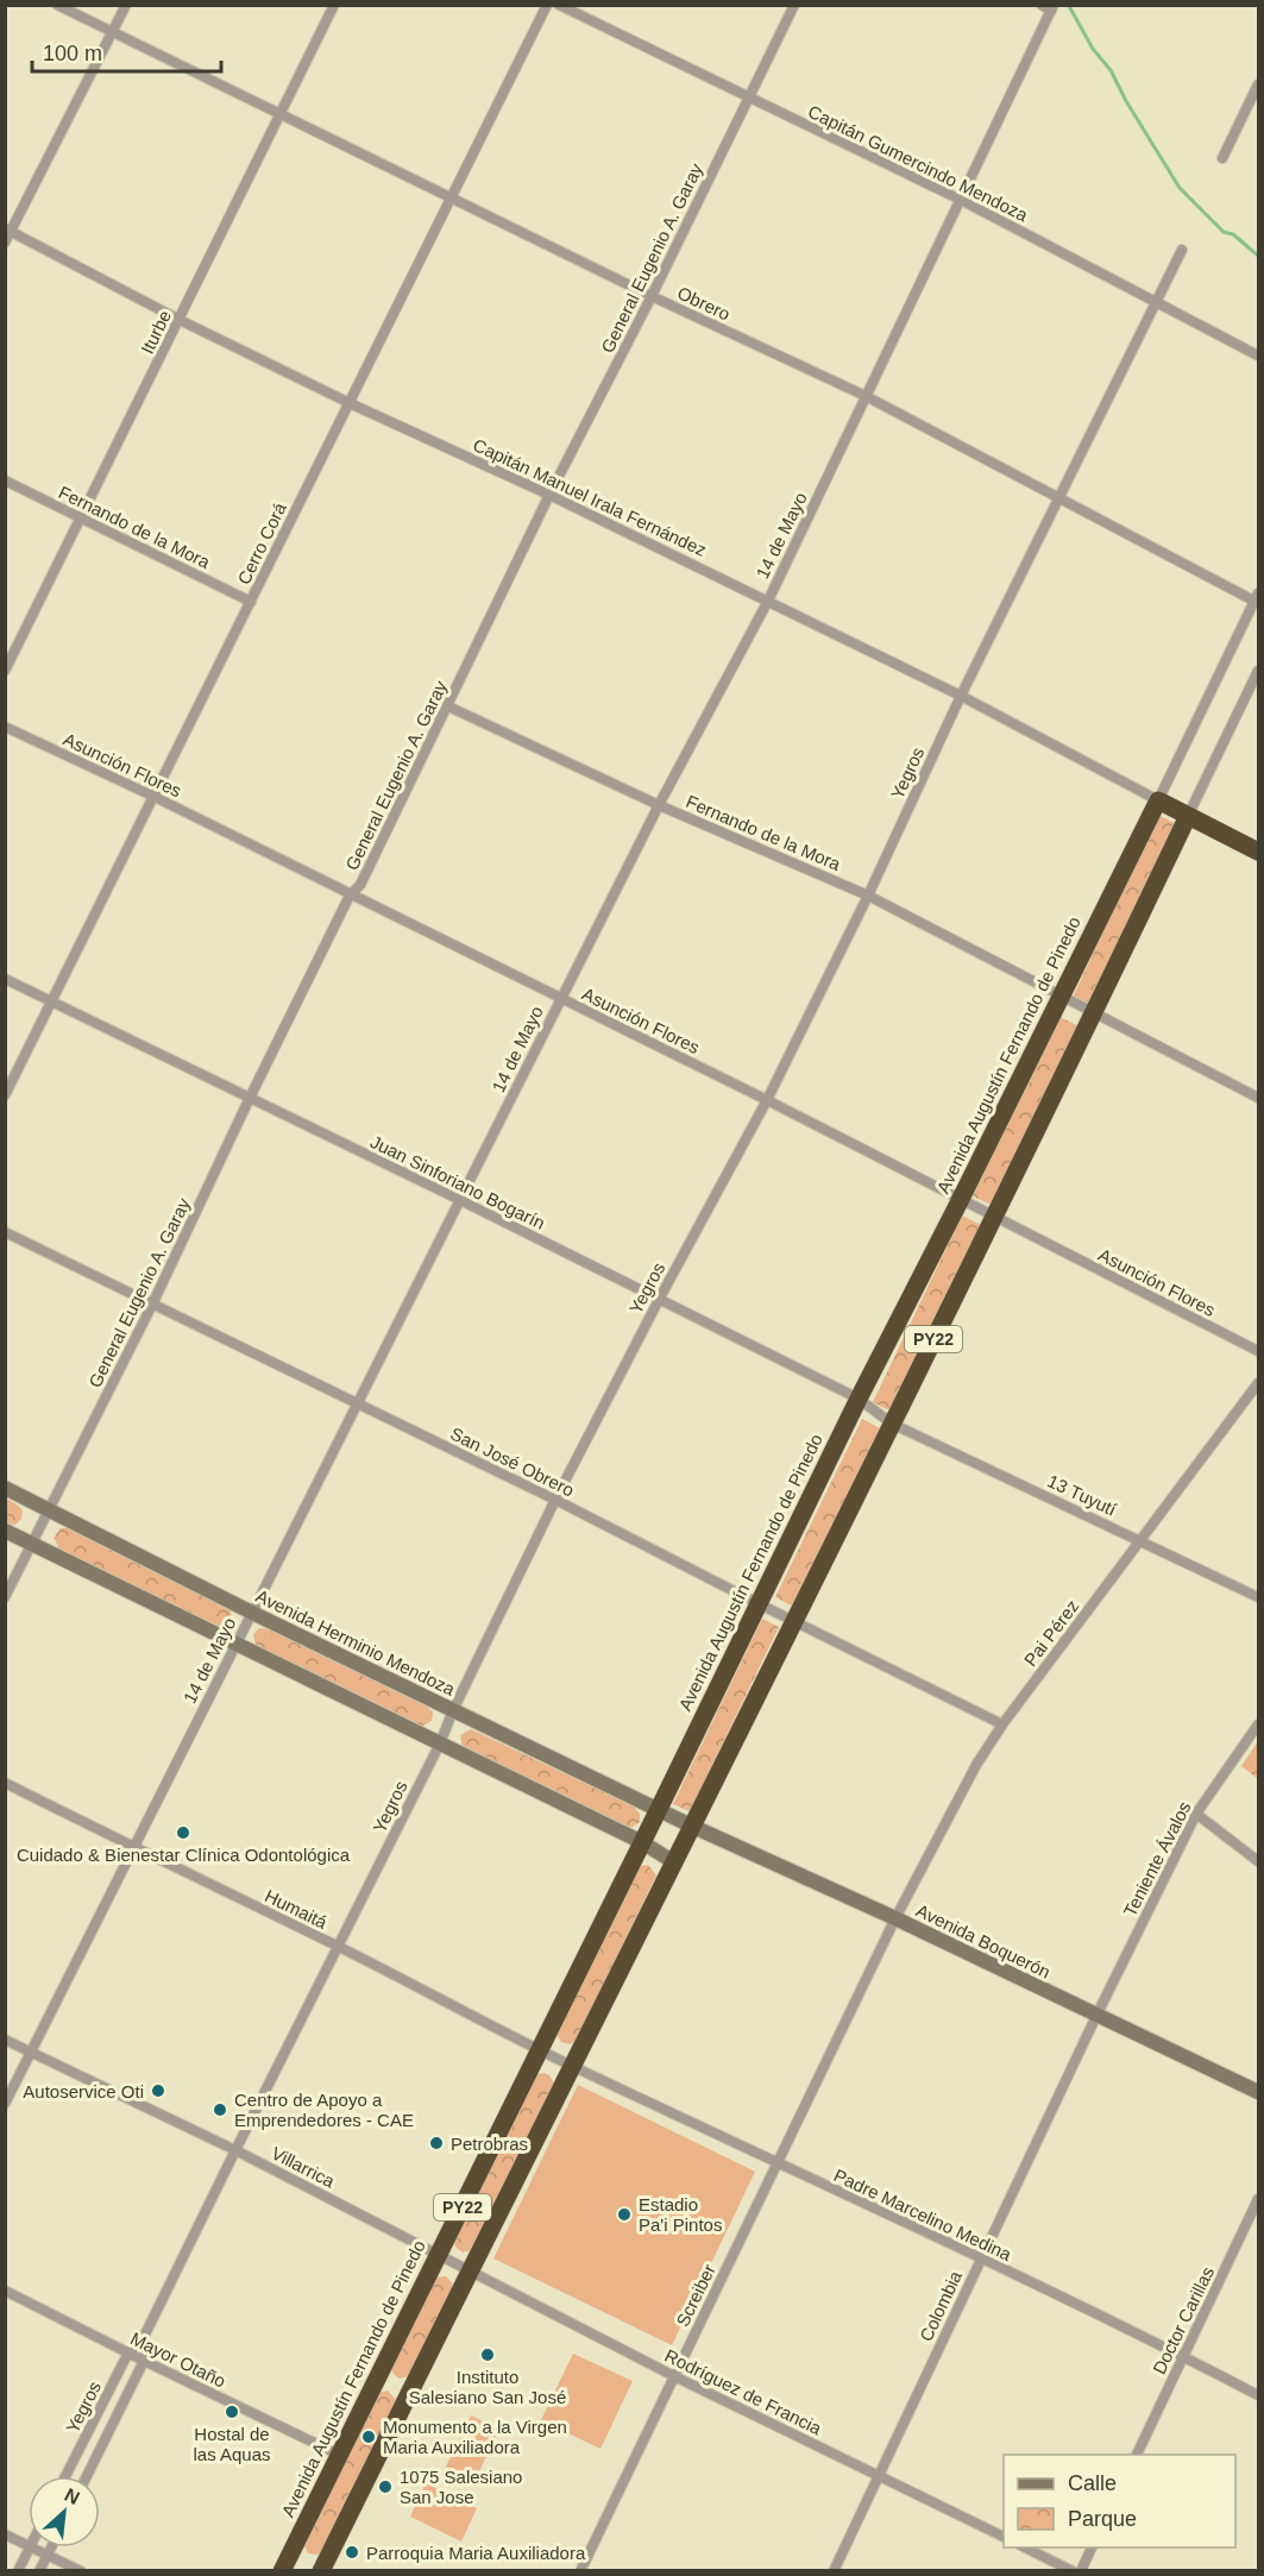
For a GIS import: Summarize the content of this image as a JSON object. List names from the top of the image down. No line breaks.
{"streets":{"highway":["Avenida Augustín Fernando de Pinedo","PY22"],"street":["Capitán Gumercindo Mendoza","General Eugenio A. Garay","Obrero","Iturbe","Capitán Manuel Irala Fernández","Fernando de la Mora","14 de Mayo","Cerro Corá","Asunción Flores","Yegros","Juan Sinforiano Bogarín","San José Obrero","13 Tuyutí","Pai Pérez","Avenida Herminio Mendoza","Teniente Ávalos","Humaitá","Avenida Boquerón","Villarrica","Padre Marcelino Medina","Screiber","Colombia","Doctor Carillas","Mayor Otaño","Rodríguez de Francia"]},"crossings":[["Capitán Gumercindo Mendoza","General Eugenio A. Garay"],["Capitán Gumercindo Mendoza","14 de Mayo"],["Capitán Gumercindo Mendoza","Yegros"],["General Eugenio A. Garay","Obrero"],["General Eugenio A. Garay","Capitán Manuel Irala Fernández"],["General Eugenio A. Garay","Fernando de la Mora"],["General Eugenio A. Garay","Asunción Flores"],["General Eugenio A. Garay","Juan Sinforiano Bogarín"],["General Eugenio A. Garay","San José Obrero"],["General Eugenio A. Garay","Avenida Herminio Mendoza"],["Obrero","Iturbe"],["Obrero","14 de Mayo"],["Obrero","Cerro Corá"],["Obrero","Yegros"],["Obrero","Avenida Augustín Fernando de Pinedo"],["Iturbe","Capitán Manuel Irala Fernández"],["Iturbe","Fernando de la Mora"],["Capitán Manuel Irala Fernández","14 de Mayo"],["Capitán Manuel Irala Fernández","Cerro Corá"],["Capitán Manuel Irala Fernández","Yegros"],["Capitán Manuel Irala Fernández","Avenida Augustín Fernando de Pinedo"],["Fernando de la Mora","14 de Mayo"],["Fernando de la Mora","Cerro Corá"],["Fernando de la Mora","Yegros"],["Fernando de la Mora","Avenida Augustín Fernando de Pinedo"],["Fernando de la Mora","PY22"],["14 de Mayo","Asunción Flores"],["14 de Mayo","Juan Sinforiano Bogarín"],["14 de Mayo","San José Obrero"],["14 de Mayo","Avenida Herminio Mendoza"],["14 de Mayo","Humaitá"],["14 de Mayo","Villarrica"],["Cerro Corá","Asunción Flores"],["Cerro Corá","Juan Sinforiano Bogarín"],["Asunción Flores","Yegros"],["Asunción Flores","Avenida Augustín Fernando de Pinedo"],["Asunción Flores","PY22"],["Yegros","Juan Sinforiano Bogarín"],["Yegros","San José Obrero"],["Yegros","Avenida Herminio Mendoza"],["Yegros","Humaitá"],["Yegros","Villarrica"],["Yegros","Mayor Otaño"],["Avenida Augustín Fernando de Pinedo","Juan Sinforiano Bogarín"],["Avenida Augustín Fernando de Pinedo","San José Obrero"],["Avenida Augustín Fernando de Pinedo","Avenida Herminio Mendoza"],["Avenida Augustín Fernando de Pinedo","Humaitá"],["Avenida Augustín Fernando de Pinedo","Villarrica"],["Avenida Augustín Fernando de Pinedo","Mayor Otaño"],["Juan Sinforiano Bogarín","PY22"],["Juan Sinforiano Bogarín","13 Tuyutí"],["PY22","San José Obrero"],["PY22","13 Tuyutí"],["PY22","Avenida Herminio Mendoza"],["PY22","Humaitá"],["PY22","Avenida Boquerón"],["PY22","Villarrica"],["PY22","Padre Marcelino Medina"],["PY22","Rodríguez de Francia"],["San José Obrero","Pai Pérez"],["13 Tuyutí","Pai Pérez"],["Pai Pérez","Avenida Boquerón"],["Pai Pérez","Screiber"],["Avenida Herminio Mendoza","Avenida Boquerón"],["Teniente Ávalos","Avenida Boquerón"],["Teniente Ávalos","Colombia"],["Humaitá","Padre Marcelino Medina"],["Avenida Boquerón","Screiber"],["Avenida Boquerón","Colombia"],["Villarrica","Rodríguez de Francia"],["Padre Marcelino Medina","Screiber"],["Padre Marcelino Medina","Colombia"],["Padre Marcelino Medina","Doctor Carillas"],["Screiber","Rodríguez de Francia"],["Colombia","Rodríguez de Francia"]],"places":["Cuidado & Bienestar Clínica Odontológica","Autoservice Oti","Centro de Apoyo a Emprendedores - CAE","Petrobras","Estadio Pa'i Pintos","Instituto Salesiano San José","Hostal de las Aquas","Monumento a la Virgen Maria Auxiliadora","1075 Salesiano San Jose","Parroquia Maria Auxiliadora"],"legend":["Calle","Parque"],"scale_bar":"100 m","north":"top right"}
